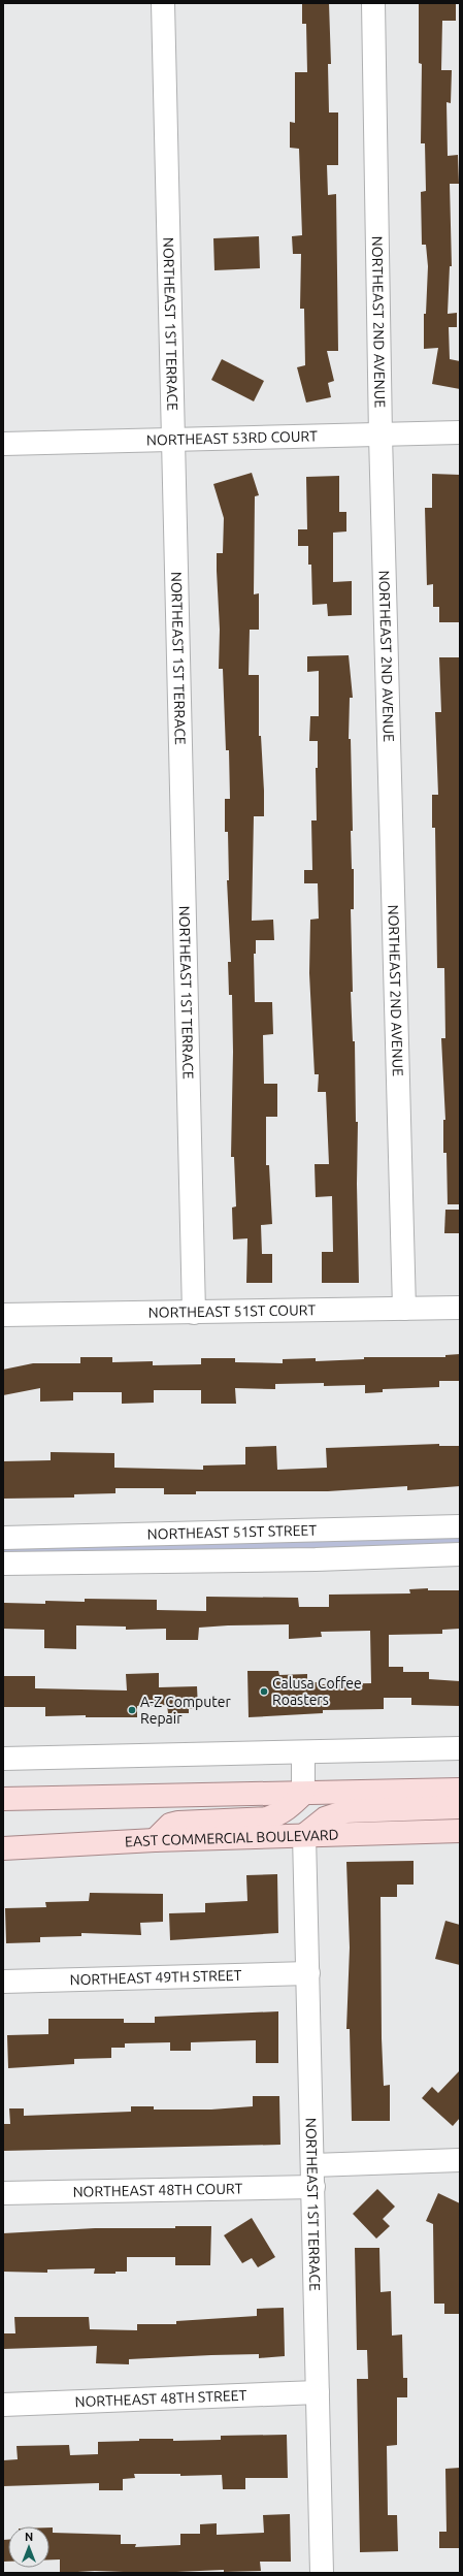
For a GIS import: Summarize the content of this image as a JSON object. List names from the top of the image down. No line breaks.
{"streets":{"main road":["EAST COMMERCIAL BOULEVARD"],"street":["NORTHEAST 2ND AVENUE","NORTHEAST 1ST TERRACE","NORTHEAST 53RD COURT","NORTHEAST 51ST COURT","NORTHEAST 51ST STREET","NORTHEAST 49TH STREET","NORTHEAST 48TH COURT","NORTHEAST 48TH STREET"]},"crossings":[["NORTHEAST 2ND AVENUE","NORTHEAST 53RD COURT"],["NORTHEAST 2ND AVENUE","NORTHEAST 51ST COURT"],["NORTHEAST 1ST TERRACE","NORTHEAST 53RD COURT"],["NORTHEAST 1ST TERRACE","NORTHEAST 51ST COURT"],["NORTHEAST 1ST TERRACE","EAST COMMERCIAL BOULEVARD"],["NORTHEAST 1ST TERRACE","NORTHEAST 49TH STREET"],["NORTHEAST 1ST TERRACE","NORTHEAST 48TH COURT"],["NORTHEAST 1ST TERRACE","NORTHEAST 48TH STREET"]],"places":["Calusa Coffee Roasters","A-Z Computer Repair"],"north":"top"}
